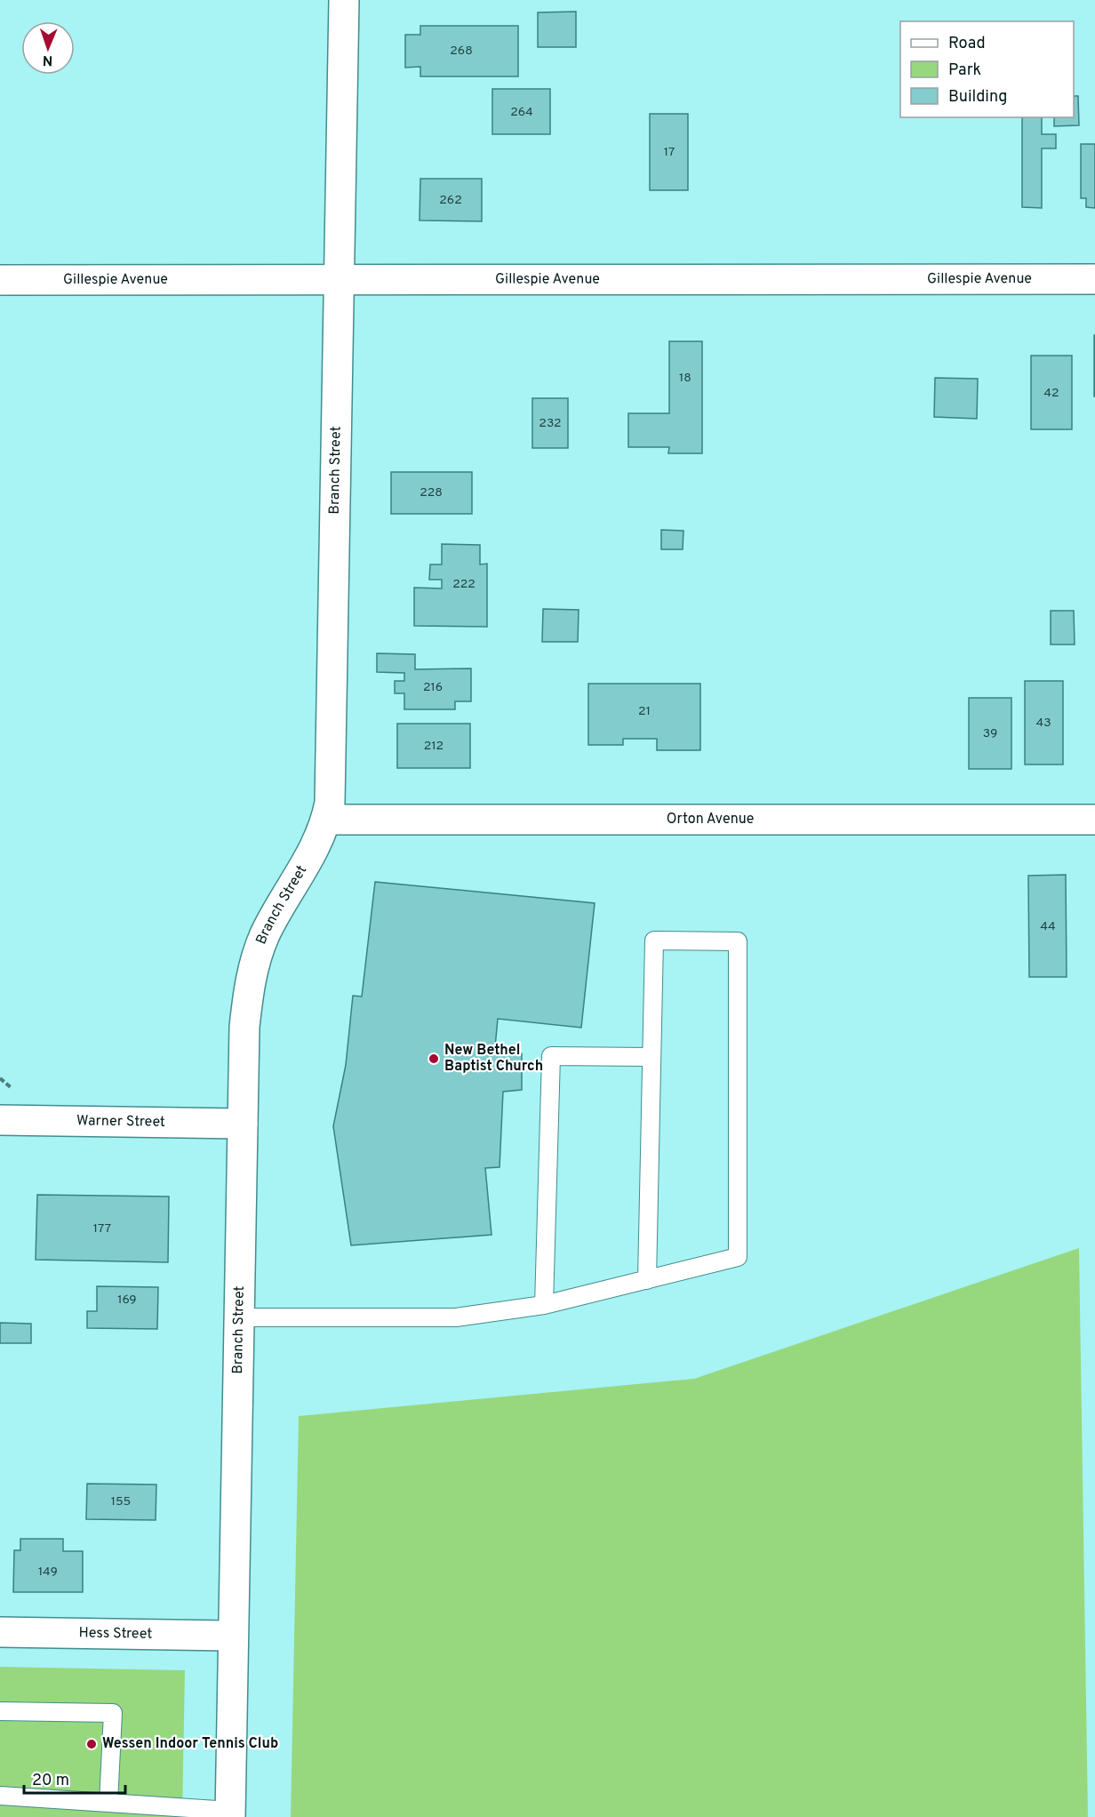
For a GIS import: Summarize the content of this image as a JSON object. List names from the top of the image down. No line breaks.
{"streets":{"street":["Gillespie Avenue","Branch Street","Orton Avenue","Warner Street","Hess Street"]},"crossings":[["Gillespie Avenue","Branch Street"],["Branch Street","Orton Avenue"],["Branch Street","Warner Street"],["Branch Street","Hess Street"]],"places":["New Bethel Baptist Church","Wessen Indoor Tennis Club"],"house_numbers":["268","264","17","262","18","42","232","228","222","216","21","43","39","212","44","177","169","155","149"],"legend":["Road","Park","Building"],"scale_bar":"20 m","north":"bottom"}
